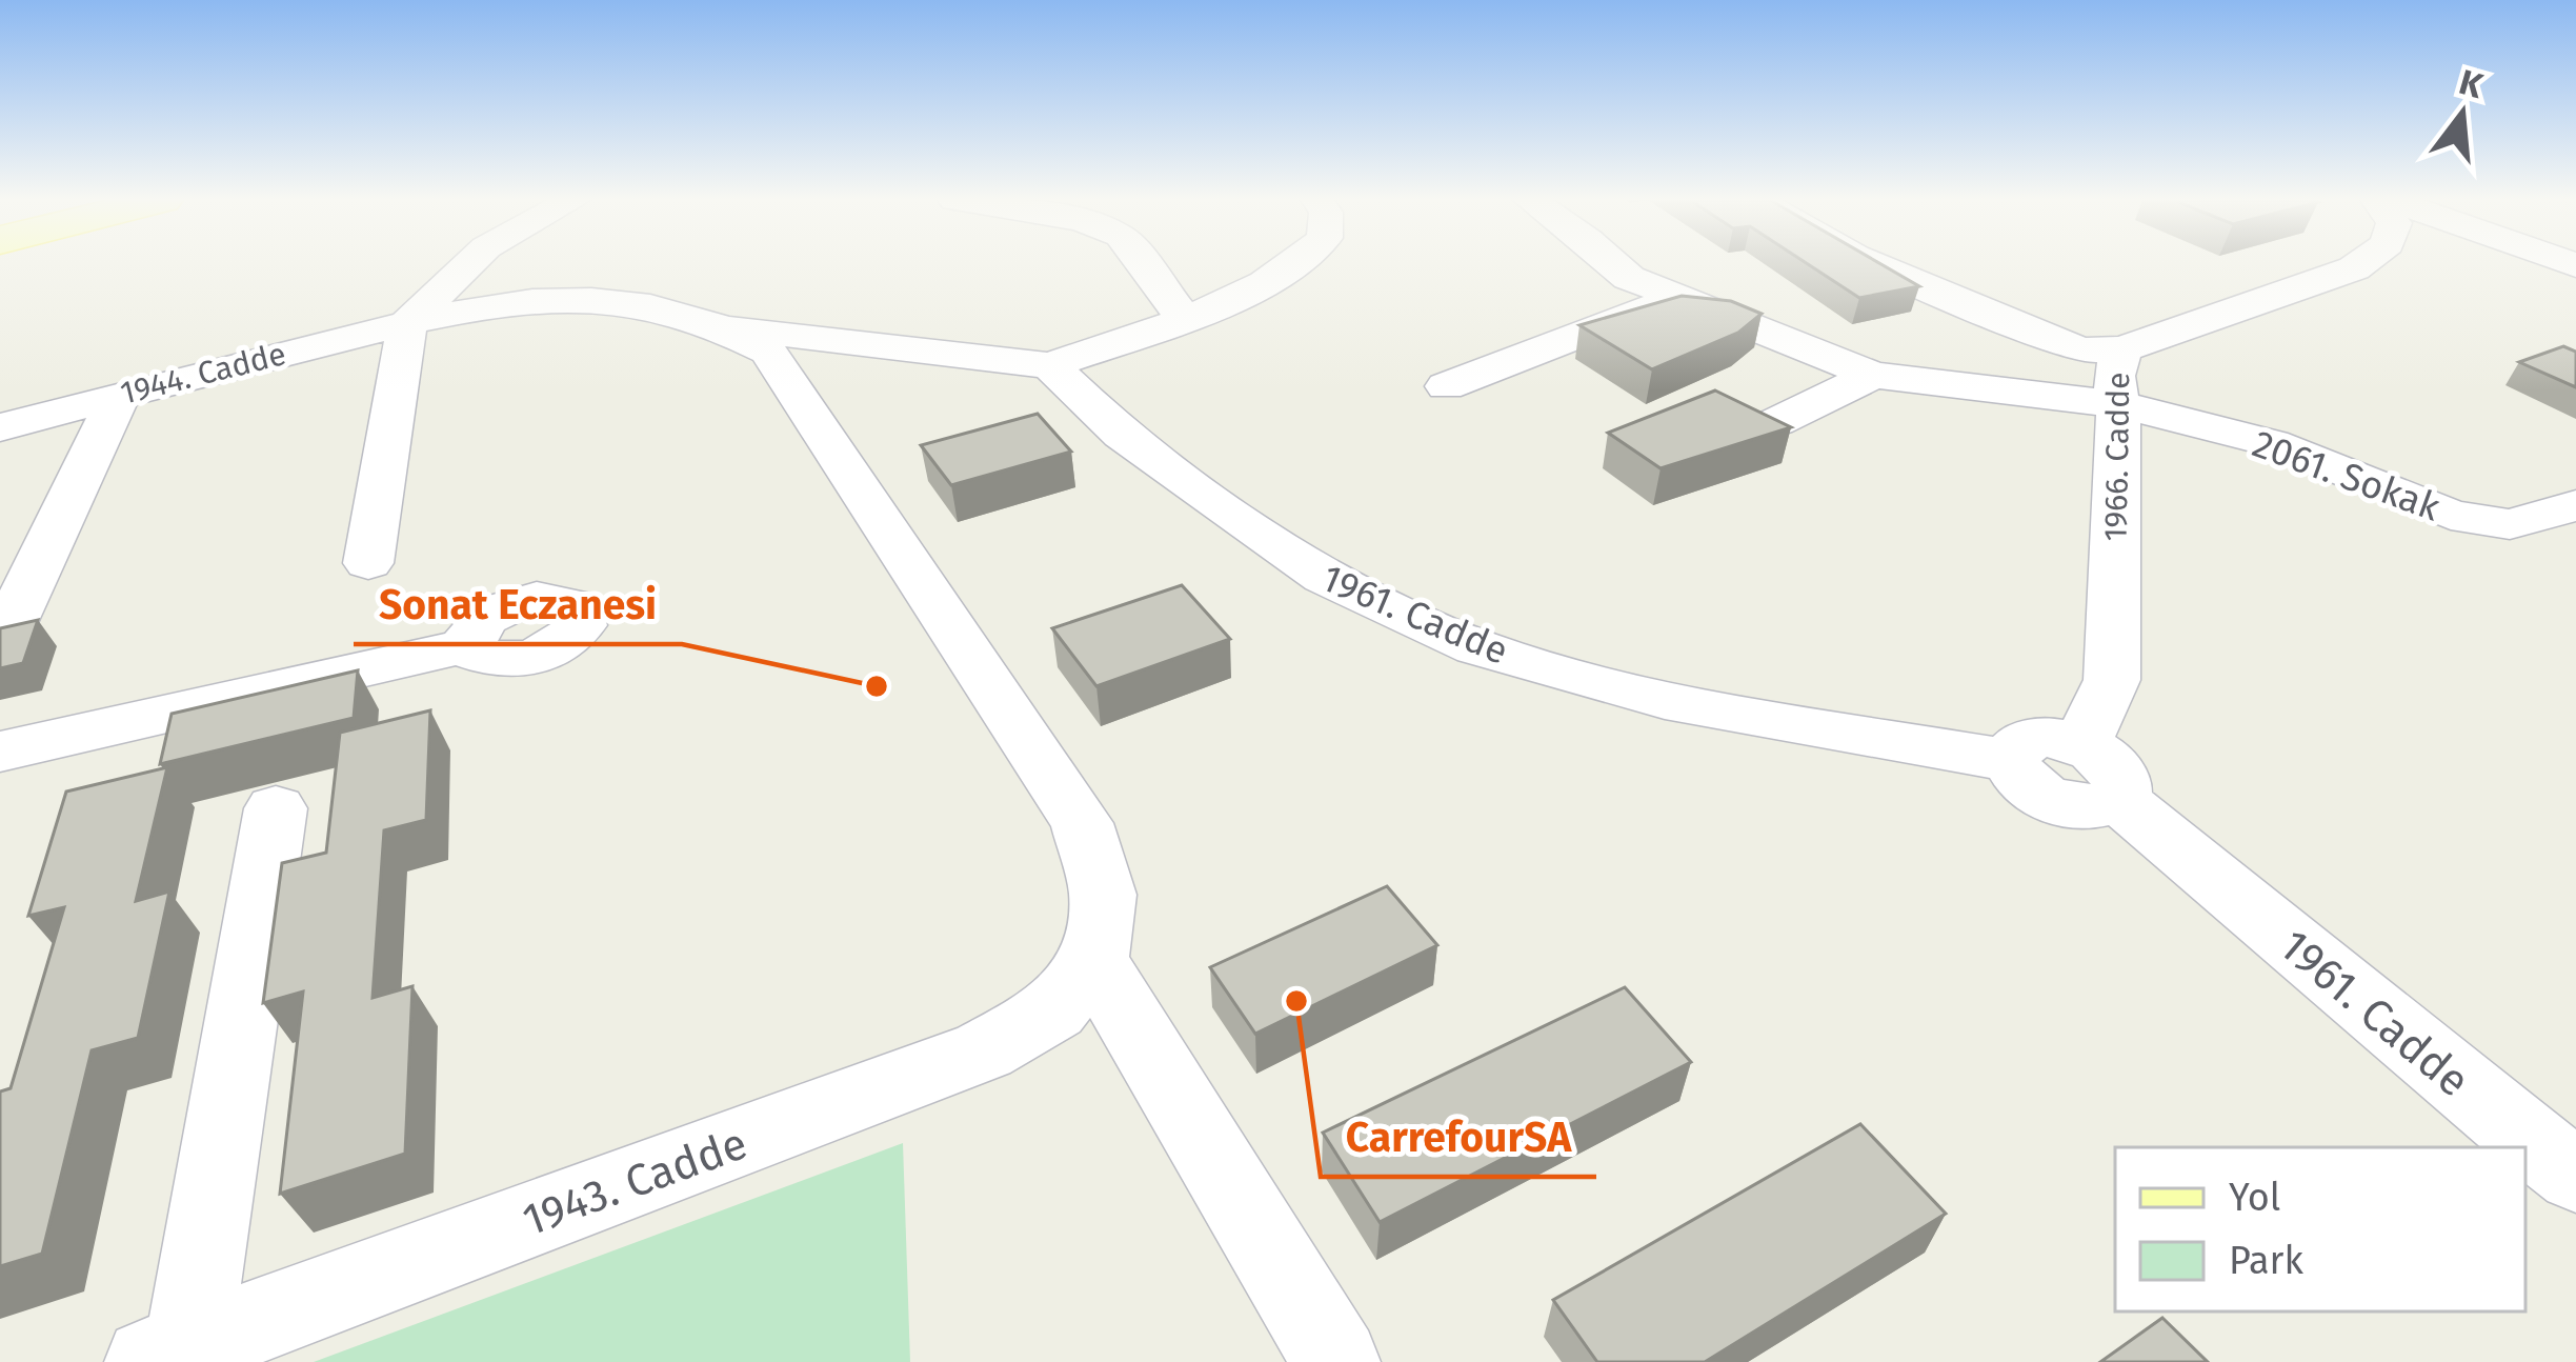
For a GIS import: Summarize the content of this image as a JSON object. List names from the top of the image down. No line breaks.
{"streets":{"street":["1944. Cadde","1966. Cadde","2061. Sokak","1961. Cadde","1943. Cadde"]},"crossings":[["1966. Cadde","2061. Sokak"],["1966. Cadde","1961. Cadde"]],"places":["Sonat Eczanesi","CarrefourSA"],"legend":["Yol","Park"],"north":"top"}
